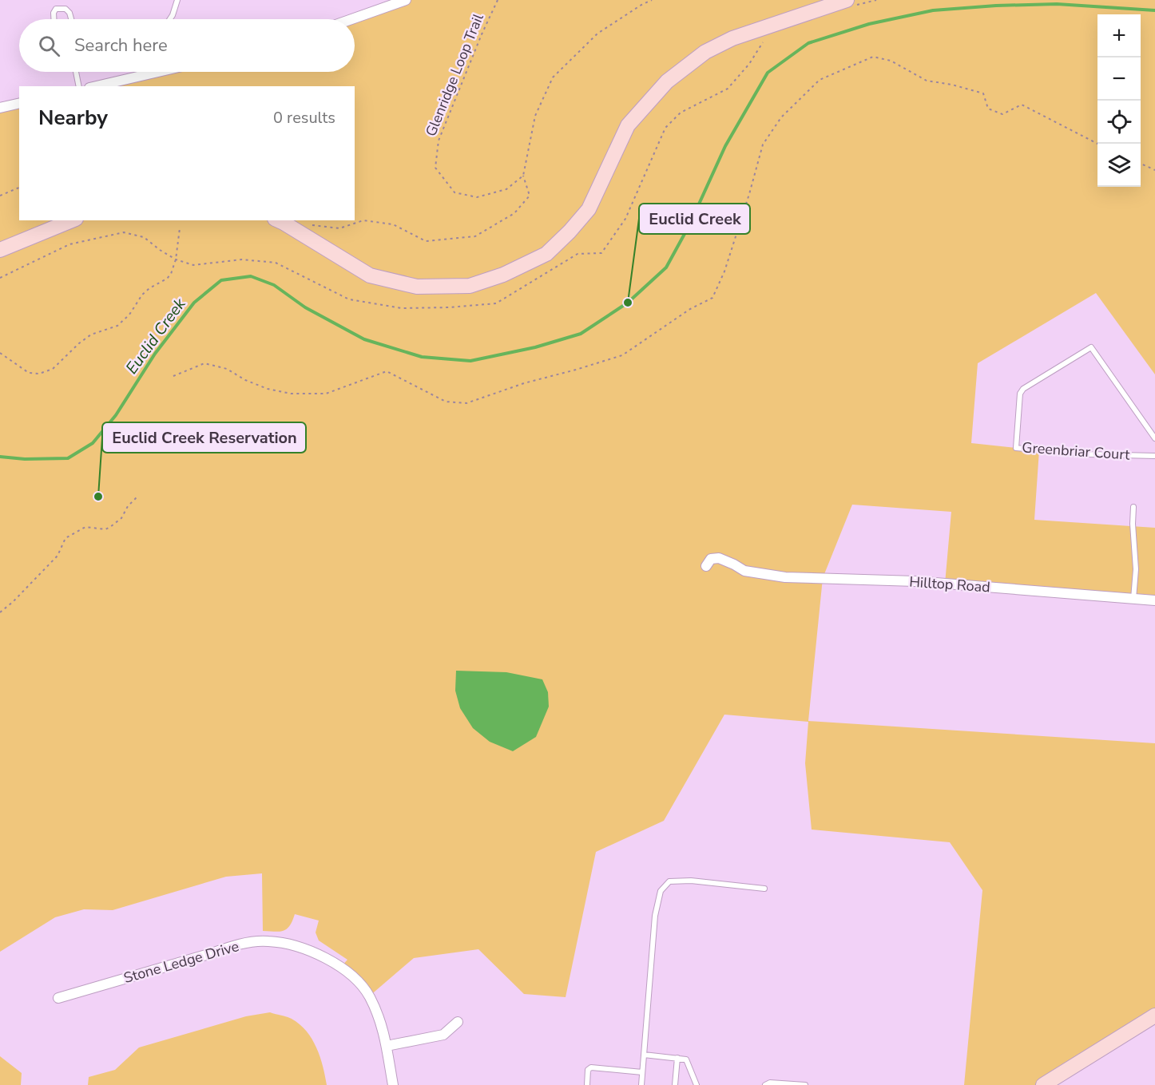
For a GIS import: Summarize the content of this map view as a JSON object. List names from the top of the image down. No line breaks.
{"streets":{"street":["Hilltop Road","Stone Ledge Drive"],"lane":["Greenbriar Court"],"path":["Glenridge Loop Trail"]},"water":["Euclid Creek"],"places":["Euclid Creek","Euclid Creek Reservation"],"page":{"map_buttons":["+","−"],"search":"Search here","heading":["Nearby","0 results"]}}
